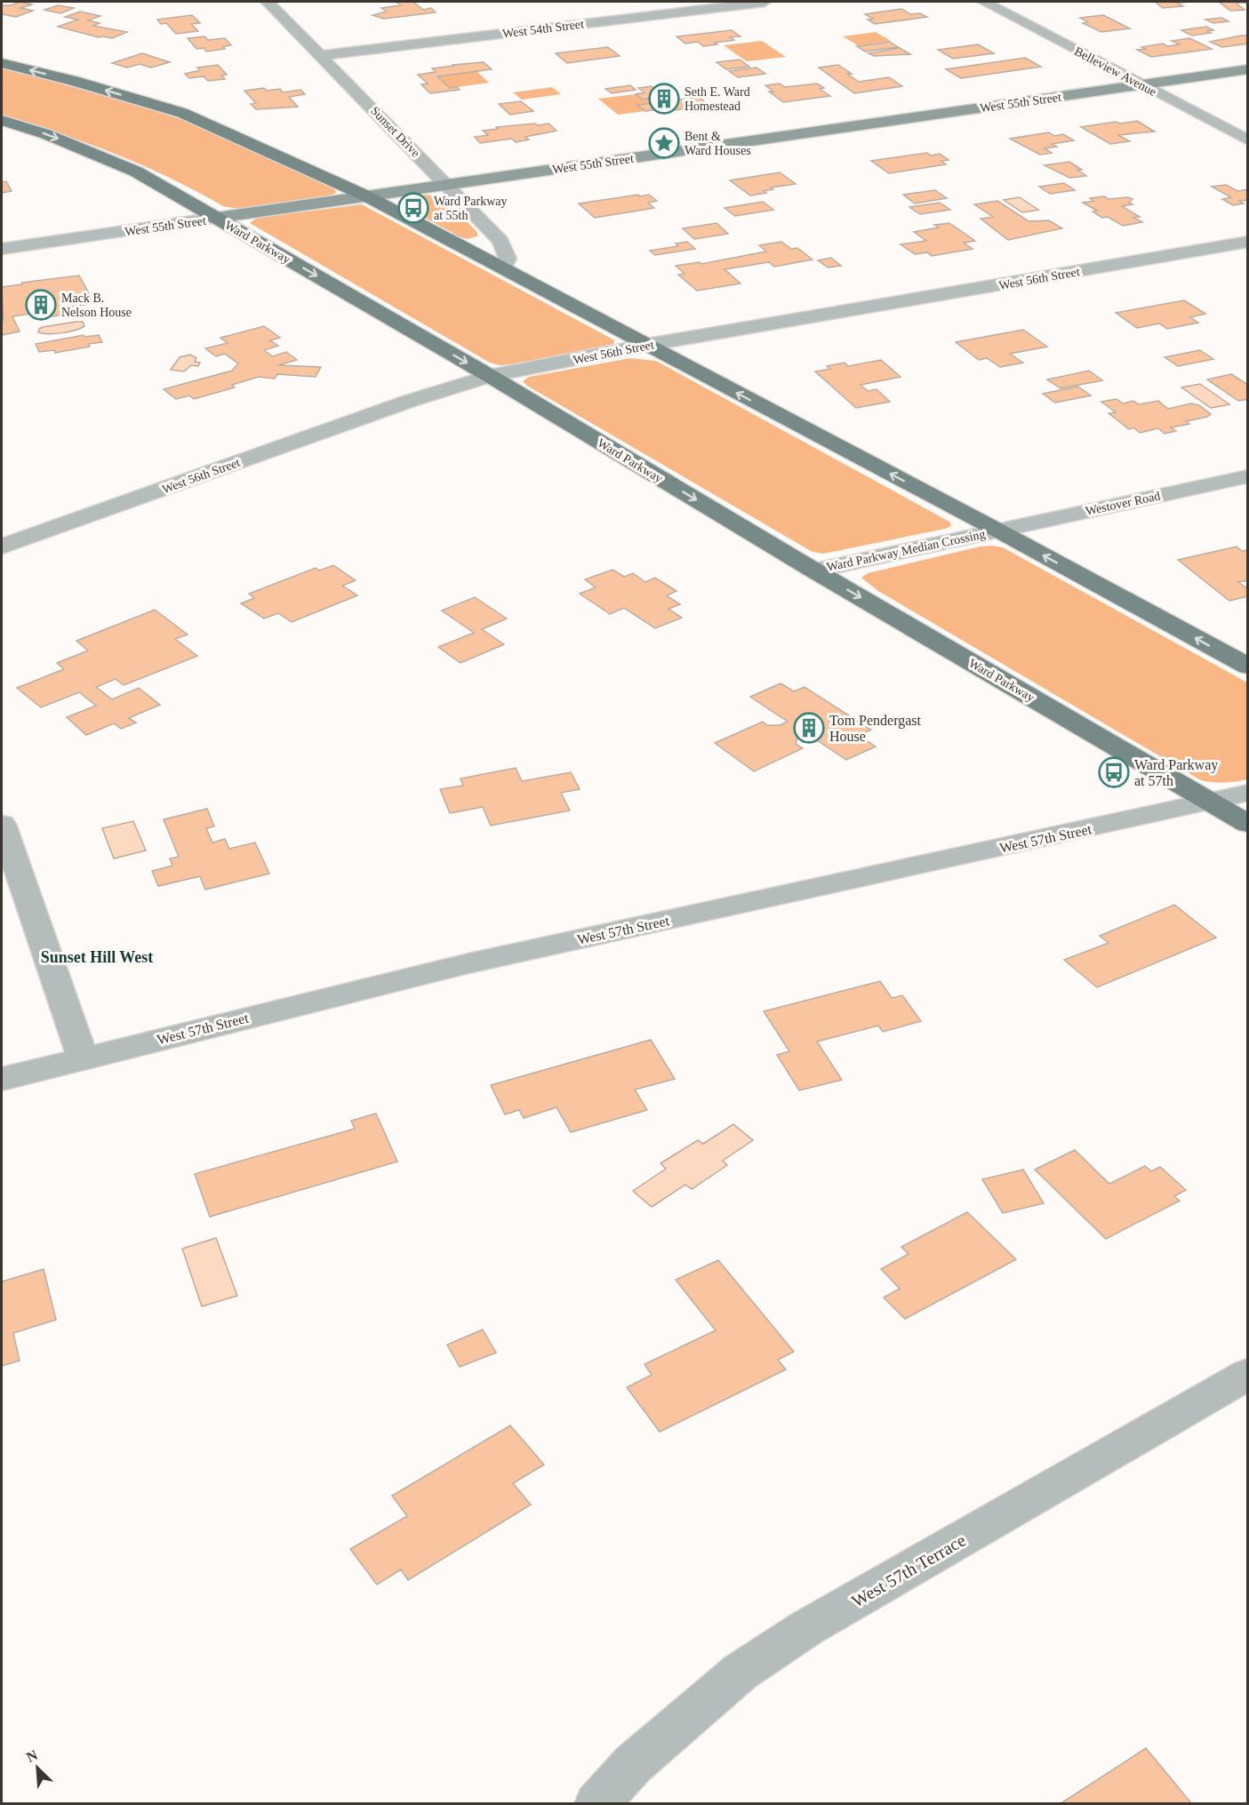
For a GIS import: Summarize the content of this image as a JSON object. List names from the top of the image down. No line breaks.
{"streets":{"main road":["West 55th Street","Ward Parkway"],"street":["West 54th Street","Belleview Avenue","Sunset Drive","West 56th Street","Westover Road","Ward Parkway Median Crossing","West 57th Street","West 57th Terrace"]},"crossings":[["West 54th Street","Sunset Drive"],["Belleview Avenue","West 55th Street"],["West 55th Street","Sunset Drive"],["West 55th Street","Ward Parkway"],["Ward Parkway","West 56th Street"],["Ward Parkway","Ward Parkway Median Crossing"],["Ward Parkway","West 57th Street"],["Westover Road","Ward Parkway Median Crossing"]],"districts":["Sunset Hill West"],"places":{"building":["Seth E. Ward Homestead","Mack B. Nelson House","Tom Pendergast House"],"place":["Bent & Ward Houses"],"bus stop":["Ward Parkway at 55th","Ward Parkway at 57th"]},"north":"top left"}
